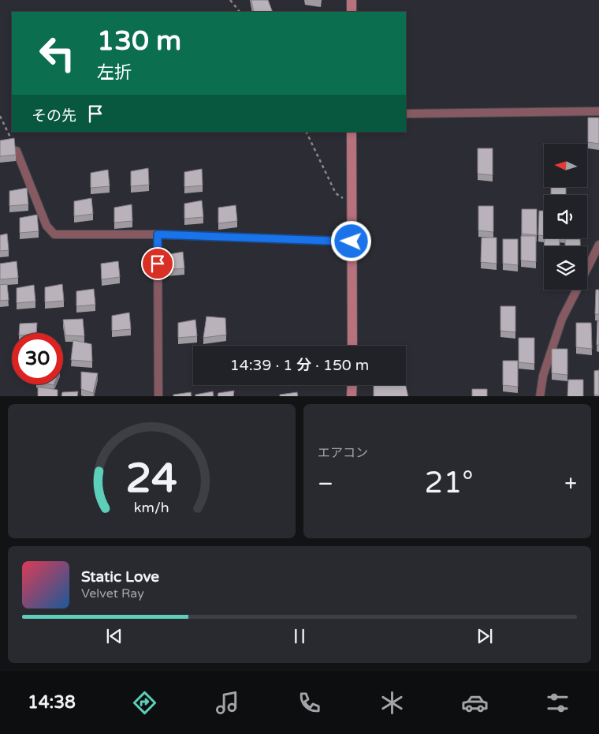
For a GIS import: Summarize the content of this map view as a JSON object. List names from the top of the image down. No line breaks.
{"north":"left","page":{"turn":["130 m","左折"],"then":"その先","limit":"30","trip":"14:39 · 1 分 · 150 m","tile":"エアコン","heat":["−","21°","+"],"song":["Static Love","Velvet Ray"],"tabs":"14:38","gauge":["24","km/h"]}}
